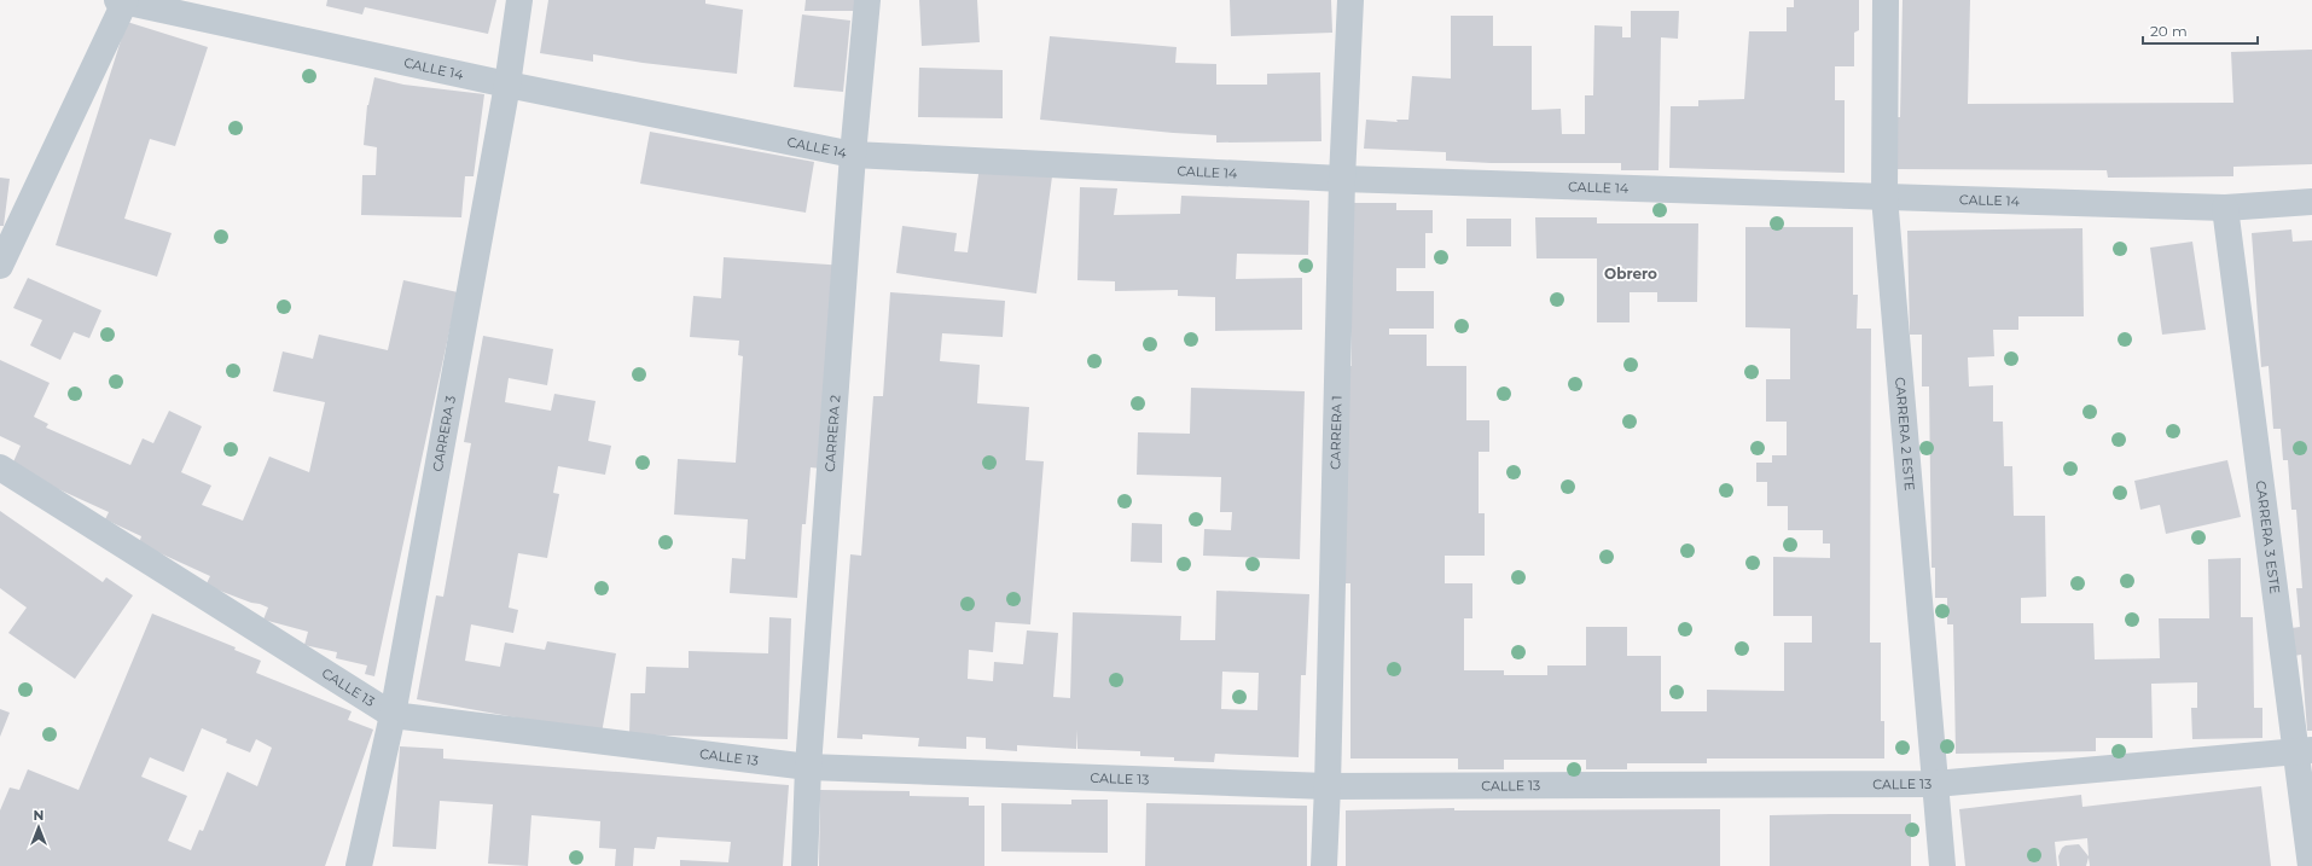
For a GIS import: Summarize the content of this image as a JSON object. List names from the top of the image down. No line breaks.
{"streets":{"street":["CALLE 14","CARRERA 2","CARRERA 1","CARRERA 3","CARRERA 2 ESTE","CARRERA 3 ESTE","CALLE 13"]},"crossings":[["CALLE 14","CARRERA 2"],["CALLE 14","CARRERA 1"],["CALLE 14","CARRERA 3"],["CALLE 14","CARRERA 2 ESTE"],["CALLE 14","CARRERA 3 ESTE"],["CARRERA 2","CALLE 13"],["CARRERA 1","CALLE 13"],["CARRERA 3","CALLE 13"],["CARRERA 2 ESTE","CALLE 13"],["CARRERA 3 ESTE","CALLE 13"]],"districts":["Obrero"],"scale_bar":"20 m","north":"top"}
